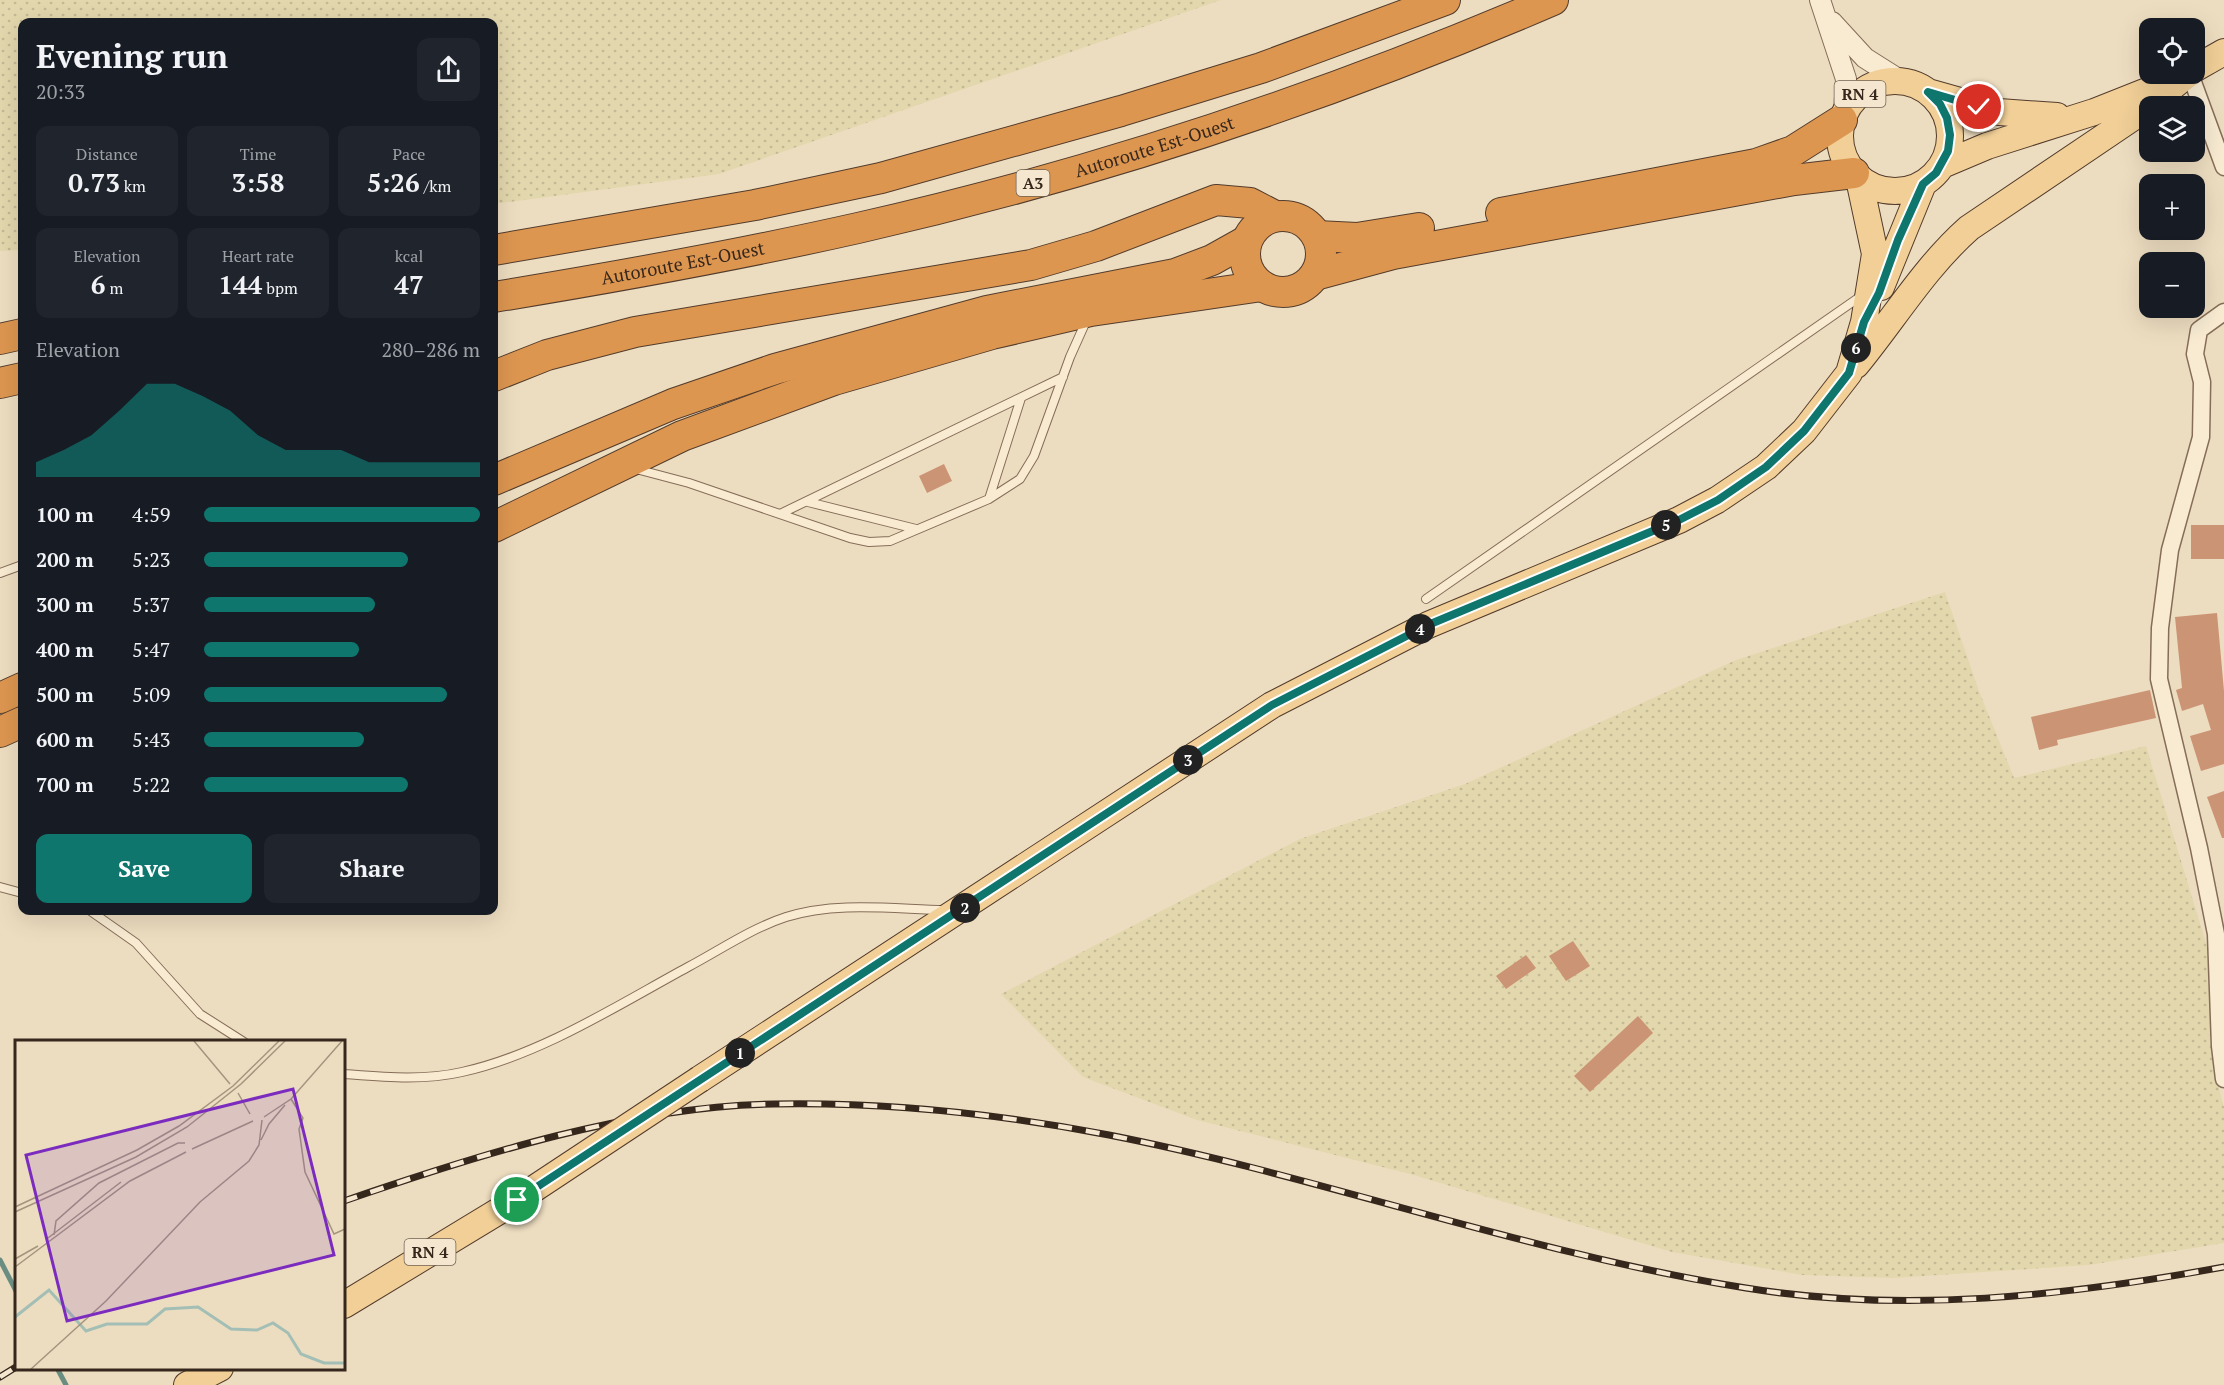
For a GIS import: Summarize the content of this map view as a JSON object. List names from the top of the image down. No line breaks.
{"streets":{"highway":["Autoroute Est-Ouest","A3"],"main road":["RN 4"]},"page":{"map_buttons":["+","−"],"heading":["Evening run","20:33"],"stats":[["Distance","0.73 km"],["Time","3:58"],["Pace","5:26 /km"],["Elevation","6 m"],["Heart rate","144 bpm"],["kcal","47"]],"chart":["Elevation","280–286 m"],"pins":["6","5","4","3","2","1"],"list":[{"name":"100 m","note":"4:59"},{"name":"200 m","note":"5:23"},{"name":"300 m","note":"5:37"},{"name":"400 m","note":"5:47"},{"name":"500 m","note":"5:09"},{"name":"600 m","note":"5:43"},{"name":"700 m","note":"5:22"}],"buttons":["Save","Share"]}}
